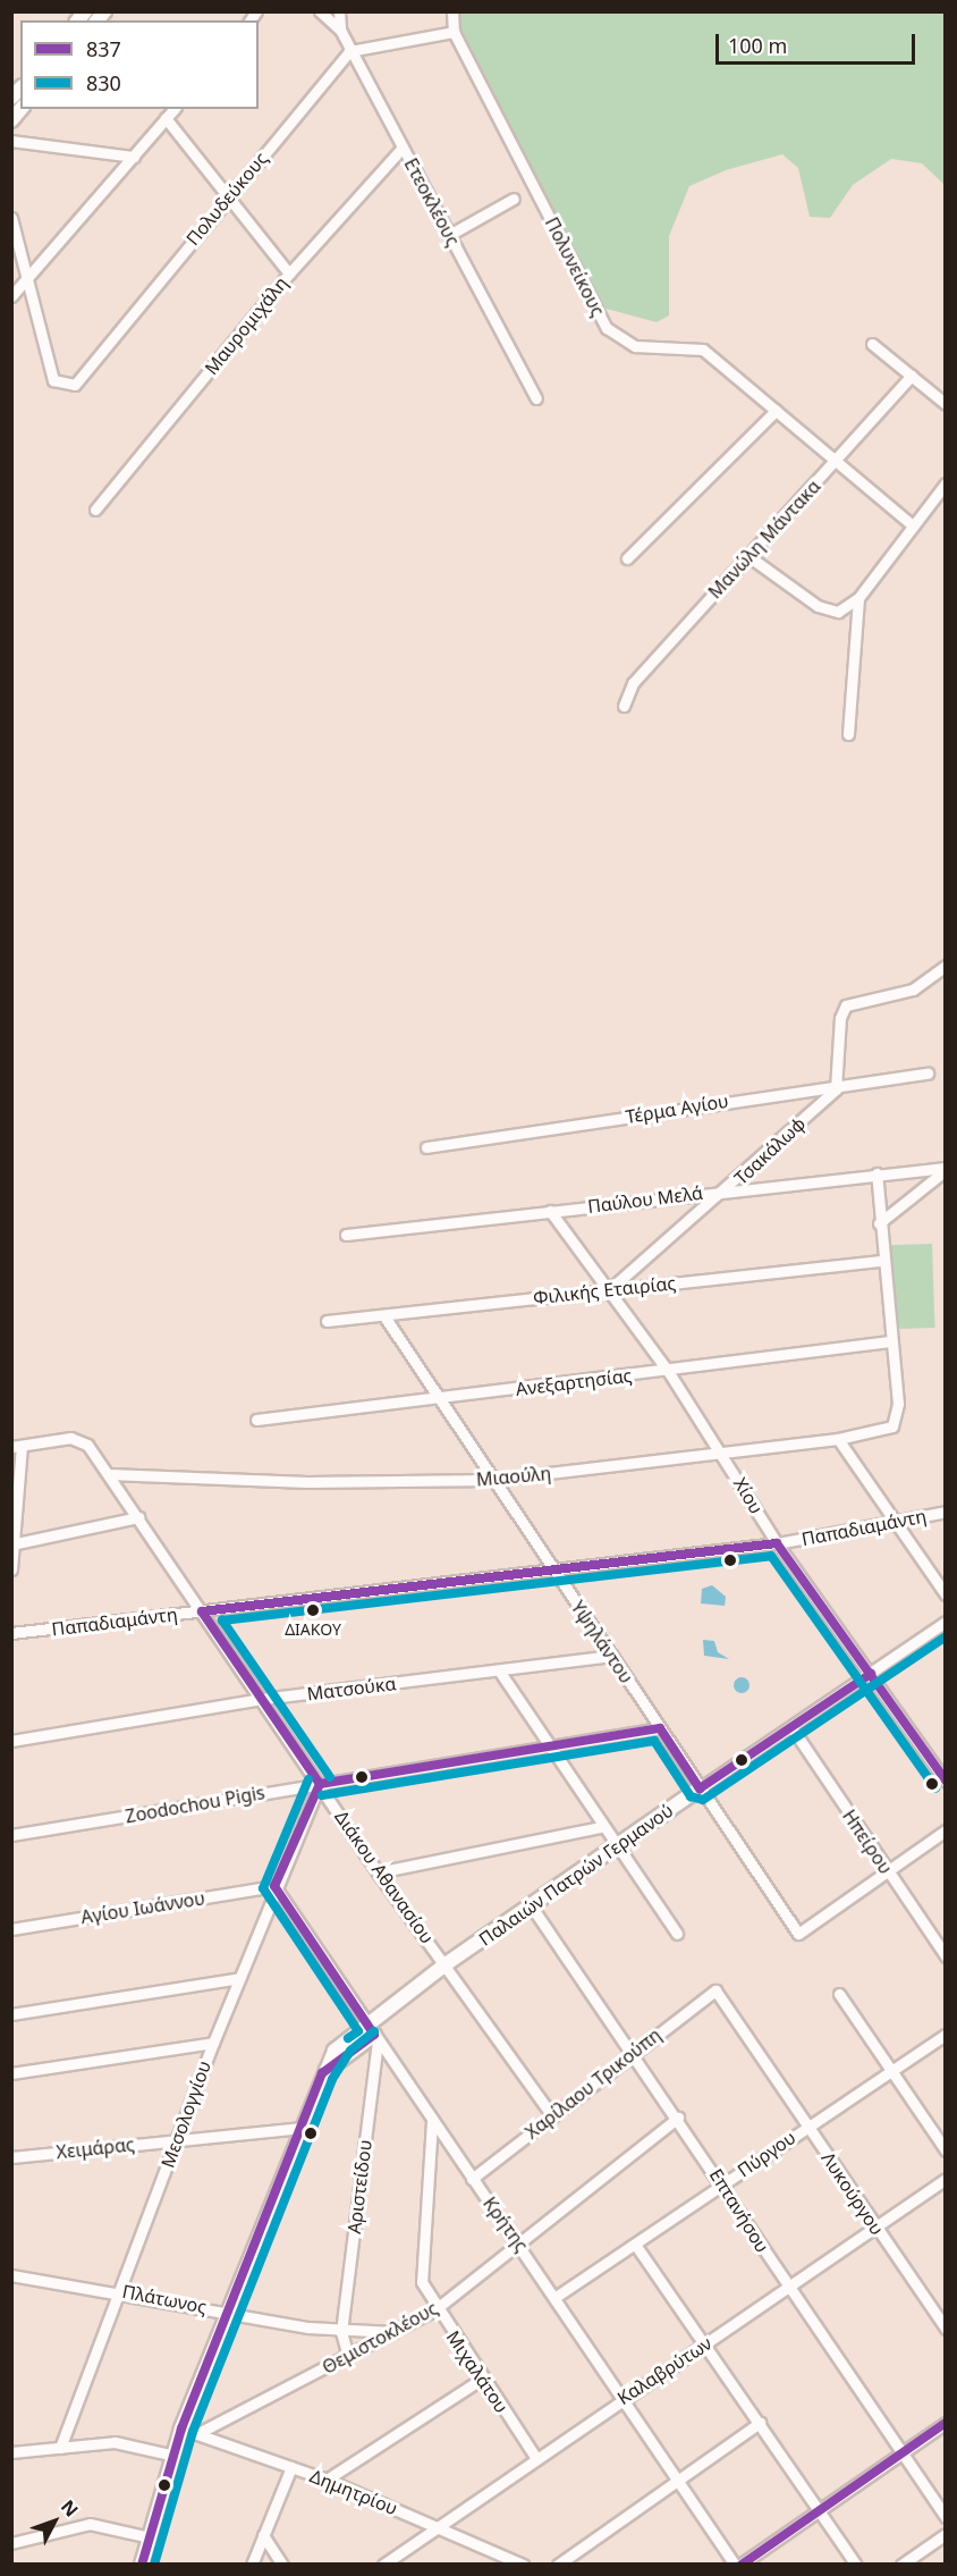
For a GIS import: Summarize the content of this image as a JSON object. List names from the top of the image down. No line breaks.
{"streets":{"street":["Πολυδεύκους","Ετεοκλέους","Πολυνείκους","Μαυρομιχάλη","Μανώλη Μάντακα","Τέρμα Αγίου","Τσακάλωφ","Παύλου Μελά","Φιλικής Εταιρίας","Ανεξαρτησίας","Μιαούλη","Χίου","Παπαδιαμάντη","Υψηλάντου","Ματσούκα","Zoodochou Pigis","Ηπείρου","Παλαιών Πατρών Γερμανού","Διάκου Αθανασίου","Αγίου Ιωάννου","Χαρίλαου Τρικούπη","Μεσολογγίου","Χειμάρας","Πύργου","Αριστείδου","Λυκούργου","Επτανήσου","Κρήτης","Πλάτωνος","Θεμιστοκλέους","Καλαβρύτων","Μιχαλάτου","Δημητρίου"]},"crossings":[["Πολυδεύκους","Ετεοκλέους"],["Ετεοκλέους","Μαυρομιχάλη"],["Πολυνείκους","Μανώλη Μάντακα"],["Τέρμα Αγίου","Τσακάλωφ"],["Τσακάλωφ","Παύλου Μελά"],["Τσακάλωφ","Φιλικής Εταιρίας"],["Τσακάλωφ","Χίου"],["Παύλου Μελά","Χίου"],["Φιλικής Εταιρίας","Χίου"],["Φιλικής Εταιρίας","Υψηλάντου"],["Ανεξαρτησίας","Μιαούλη"],["Ανεξαρτησίας","Χίου"],["Ανεξαρτησίας","Υψηλάντου"],["Μιαούλη","Χίου"],["Μιαούλη","Υψηλάντου"],["Μιαούλη","Διάκου Αθανασίου"],["Χίου","Παπαδιαμάντη"],["Χίου","Παλαιών Πατρών Γερμανού"],["Παπαδιαμάντη","Υψηλάντου"],["Παπαδιαμάντη","Διάκου Αθανασίου"],["Υψηλάντου","Ματσούκα"],["Υψηλάντου","Zoodochou Pigis"],["Υψηλάντου","Ηπείρου"],["Υψηλάντου","Παλαιών Πατρών Γερμανού"],["Ματσούκα","Διάκου Αθανασίου"],["Zoodochou Pigis","Διάκου Αθανασίου"],["Zoodochou Pigis","Μεσολογγίου"],["Ηπείρου","Παλαιών Πατρών Γερμανού"],["Παλαιών Πατρών Γερμανού","Διάκου Αθανασίου"],["Παλαιών Πατρών Γερμανού","Χειμάρας"],["Παλαιών Πατρών Γερμανού","Αριστείδου"],["Παλαιών Πατρών Γερμανού","Επτανήσου"],["Παλαιών Πατρών Γερμανού","Κρήτης"],["Παλαιών Πατρών Γερμανού","Πλάτωνος"],["Παλαιών Πατρών Γερμανού","Δημητρίου"],["Διάκου Αθανασίου","Χαρίλαου Τρικούπη"],["Διάκου Αθανασίου","Μεσολογγίου"],["Αγίου Ιωάννου","Μεσολογγίου"],["Αγίου Ιωάννου","Κρήτης"],["Χαρίλαου Τρικούπη","Λυκούργου"],["Χαρίλαου Τρικούπη","Επτανήσου"],["Χαρίλαου Τρικούπη","Κρήτης"],["Μεσολογγίου","Χειμάρας"],["Μεσολογγίου","Κρήτης"],["Μεσολογγίου","Πλάτωνος"],["Πύργου","Λυκούργου"],["Πύργου","Επτανήσου"],["Πύργου","Κρήτης"],["Αριστείδου","Κρήτης"],["Αριστείδου","Πλάτωνος"],["Λυκούργου","Καλαβρύτων"],["Επτανήσου","Θεμιστοκλέους"],["Επτανήσου","Καλαβρύτων"],["Κρήτης","Θεμιστοκλέους"],["Κρήτης","Καλαβρύτων"],["Κρήτης","Μιχαλάτου"],["Πλάτωνος","Θεμιστοκλέους"],["Θεμιστοκλέους","Μιχαλάτου"],["Θεμιστοκλέους","Δημητρίου"],["Καλαβρύτων","Μιχαλάτου"],["Καλαβρύτων","Δημητρίου"]],"places":["ΔΙΑΚΟΥ"],"lines":["transit line 837","transit line 830"],"legend":["837","830"],"scale_bar":"100 m","north":"top right"}
